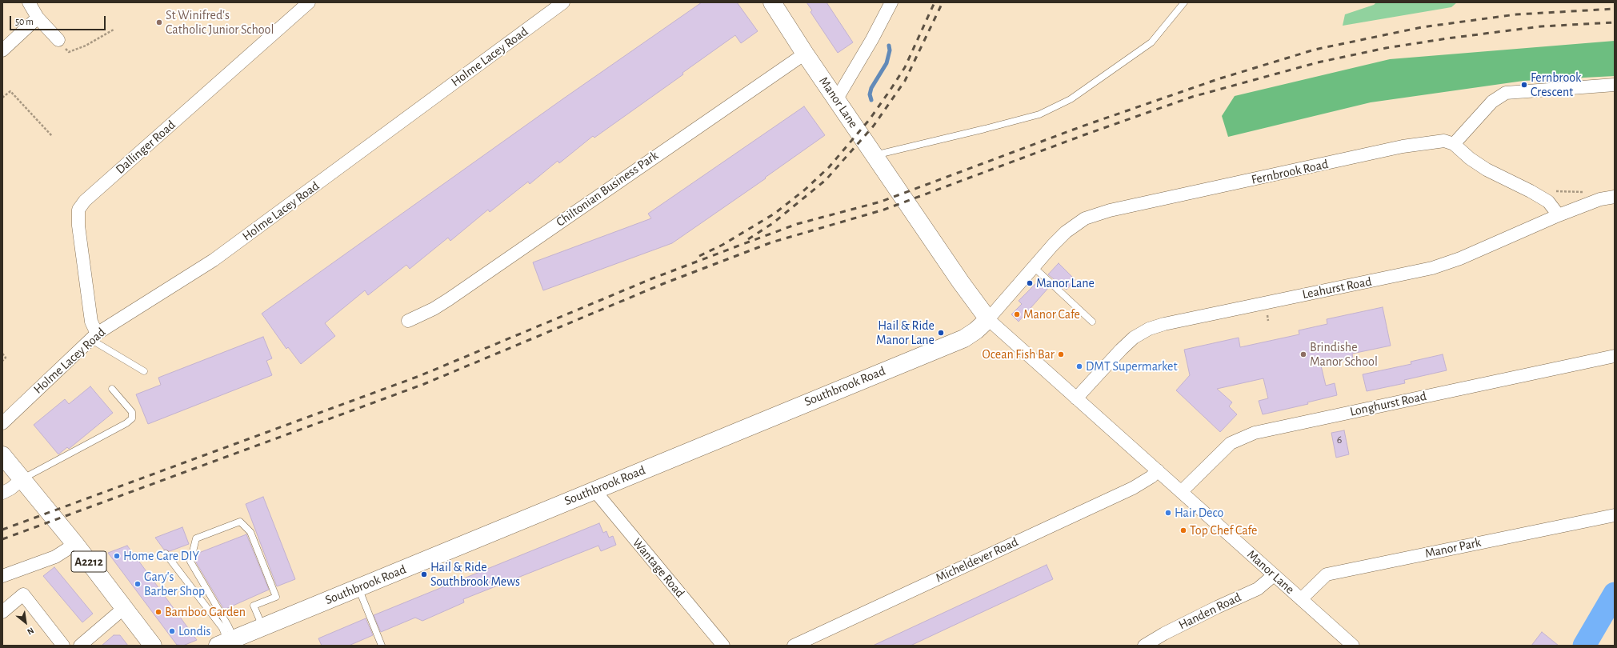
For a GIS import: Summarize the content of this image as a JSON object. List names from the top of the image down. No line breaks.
{"streets":{"street":["Holme Lacey Road","Manor Lane","Dallinger Road","Fernbrook Road","Chiltonian Business Park","Leahurst Road","Southbrook Road","Longhurst Road","Manor Park","Micheldever Road","A2212","Wantage Road","Handen Road"]},"crossings":[["Holme Lacey Road","Dallinger Road"],["Manor Lane","Fernbrook Road"],["Manor Lane","Chiltonian Business Park"],["Manor Lane","Leahurst Road"],["Manor Lane","Southbrook Road"],["Manor Lane","Longhurst Road"],["Manor Lane","Manor Park"],["Manor Lane","Micheldever Road"],["Manor Lane","Handen Road"],["Fernbrook Road","Southbrook Road"],["Southbrook Road","Wantage Road"]],"places":["St Winifred's Catholic Junior School","Fernbrook Crescent","Manor Lane","Manor Cafe","Hail & Ride Manor Lane","Ocean Fish Bar","Brindishe Manor School","DMT Supermarket","Hair Deco","Top Chef Cafe","Home Care DIY","Hail & Ride Southbrook Mews","Gary's Barber Shop","Bamboo Garden","Londis"],"house_numbers":["6"],"scale_bar":"50 m","north":"bottom right"}
